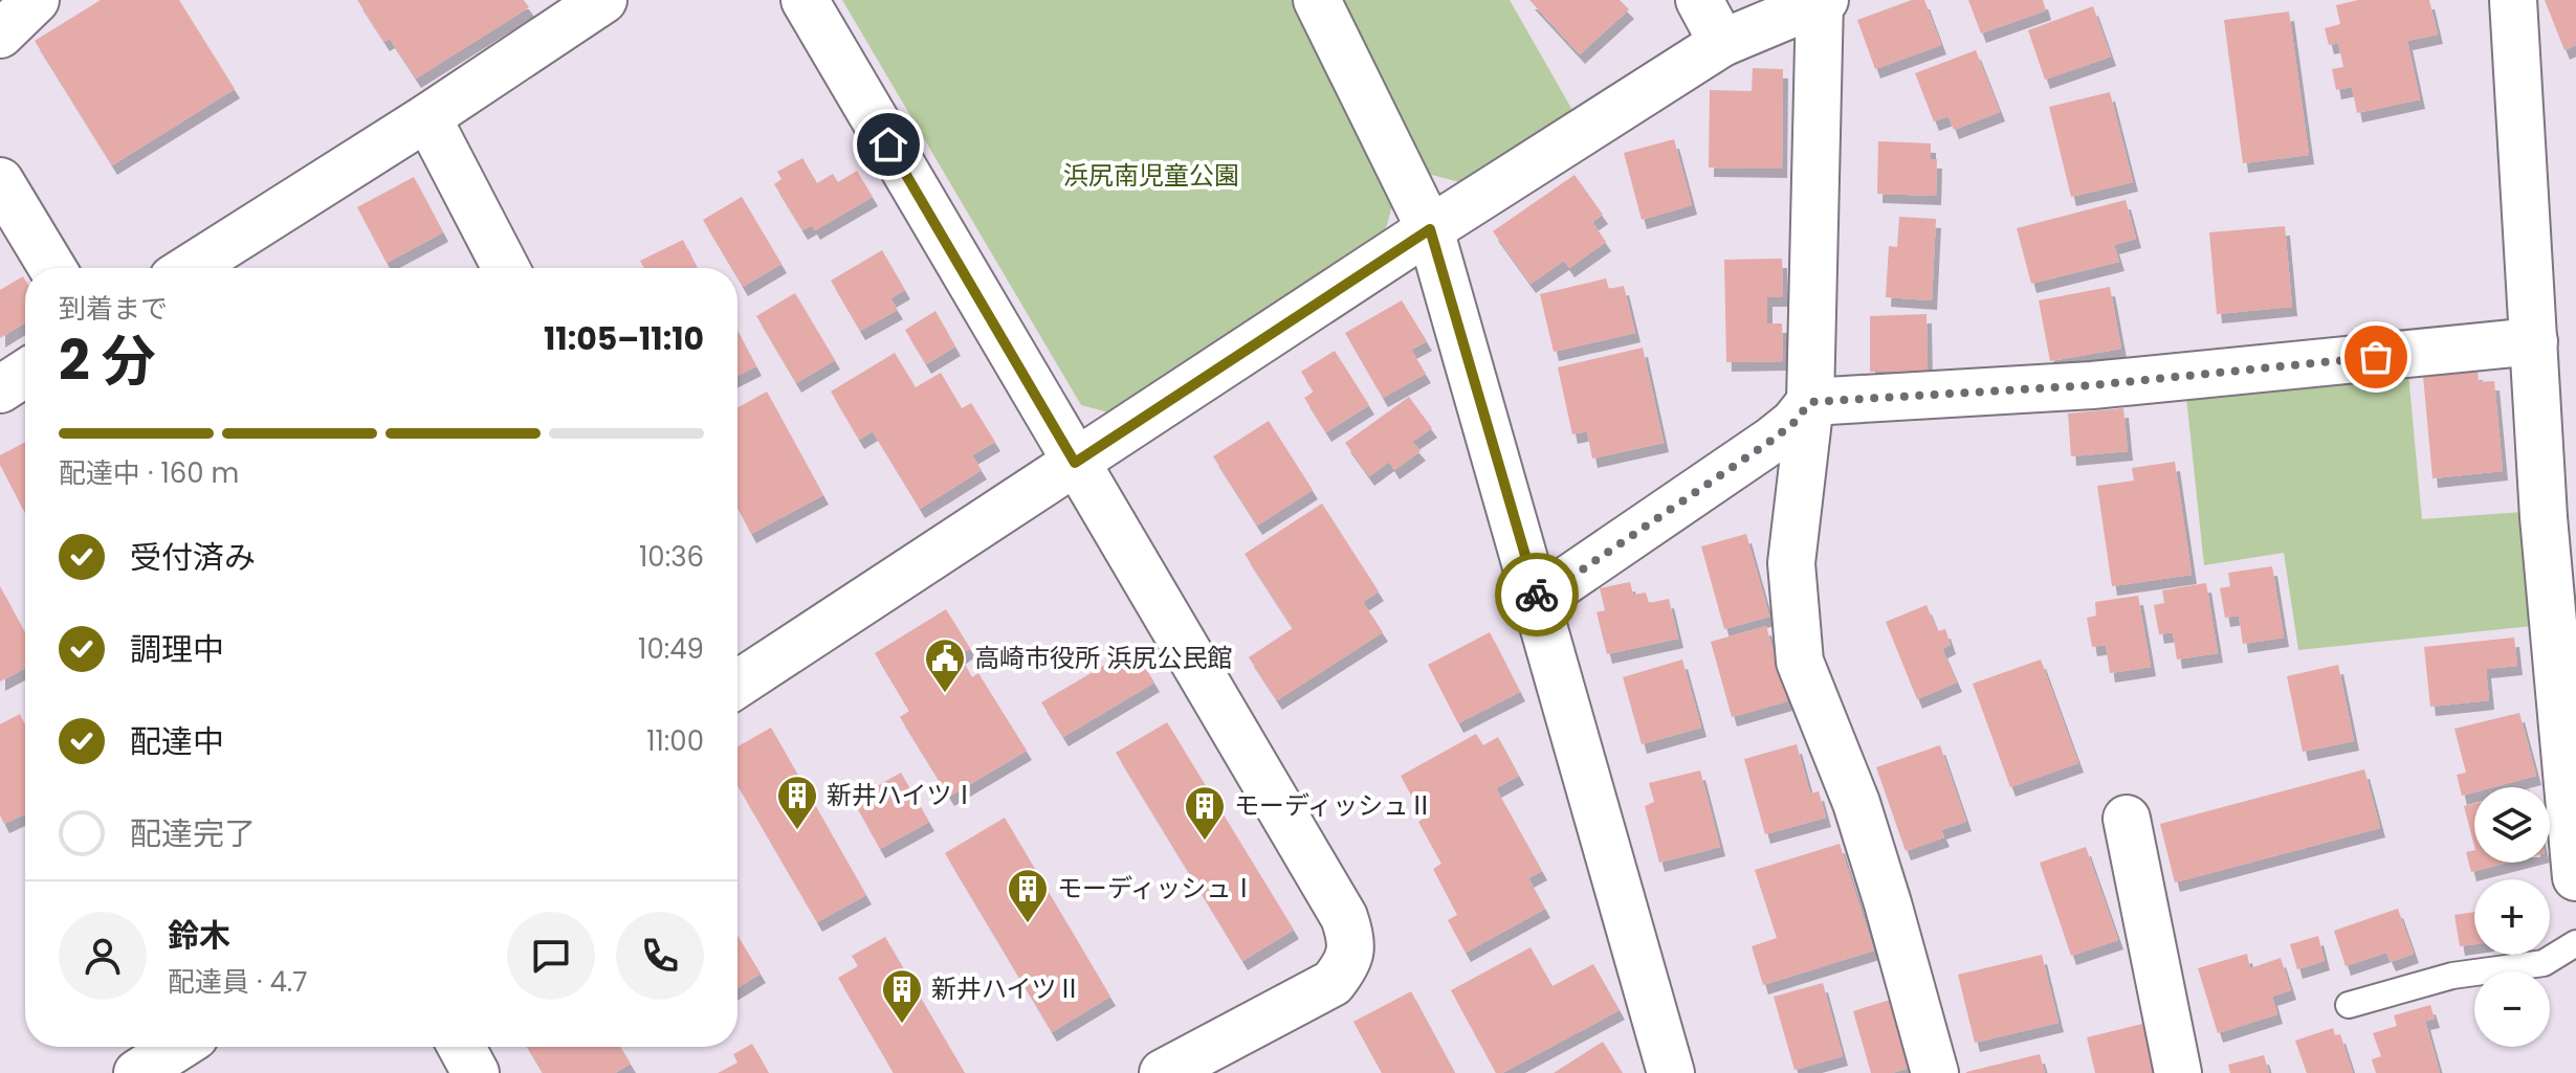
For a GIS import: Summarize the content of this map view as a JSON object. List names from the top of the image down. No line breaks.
{"parks":["浜尻南児童公園"],"places":{"public building":["高崎市役所 浜尻公民館"],"building":["新井ハイツⅠ","モーディッシュⅡ","モーディッシュⅠ","新井ハイツⅡ"]},"page":{"heading":["2 分","到着まで","11:05–11:10"],"panel":["鈴木","配達員 · 4.7"],"bar":"配達中 · 160 m","list":[["受付済み","10:36"],["調理中","10:49"],["配達中","11:00"],"配達完了"],"map_buttons":["+","−"]}}
